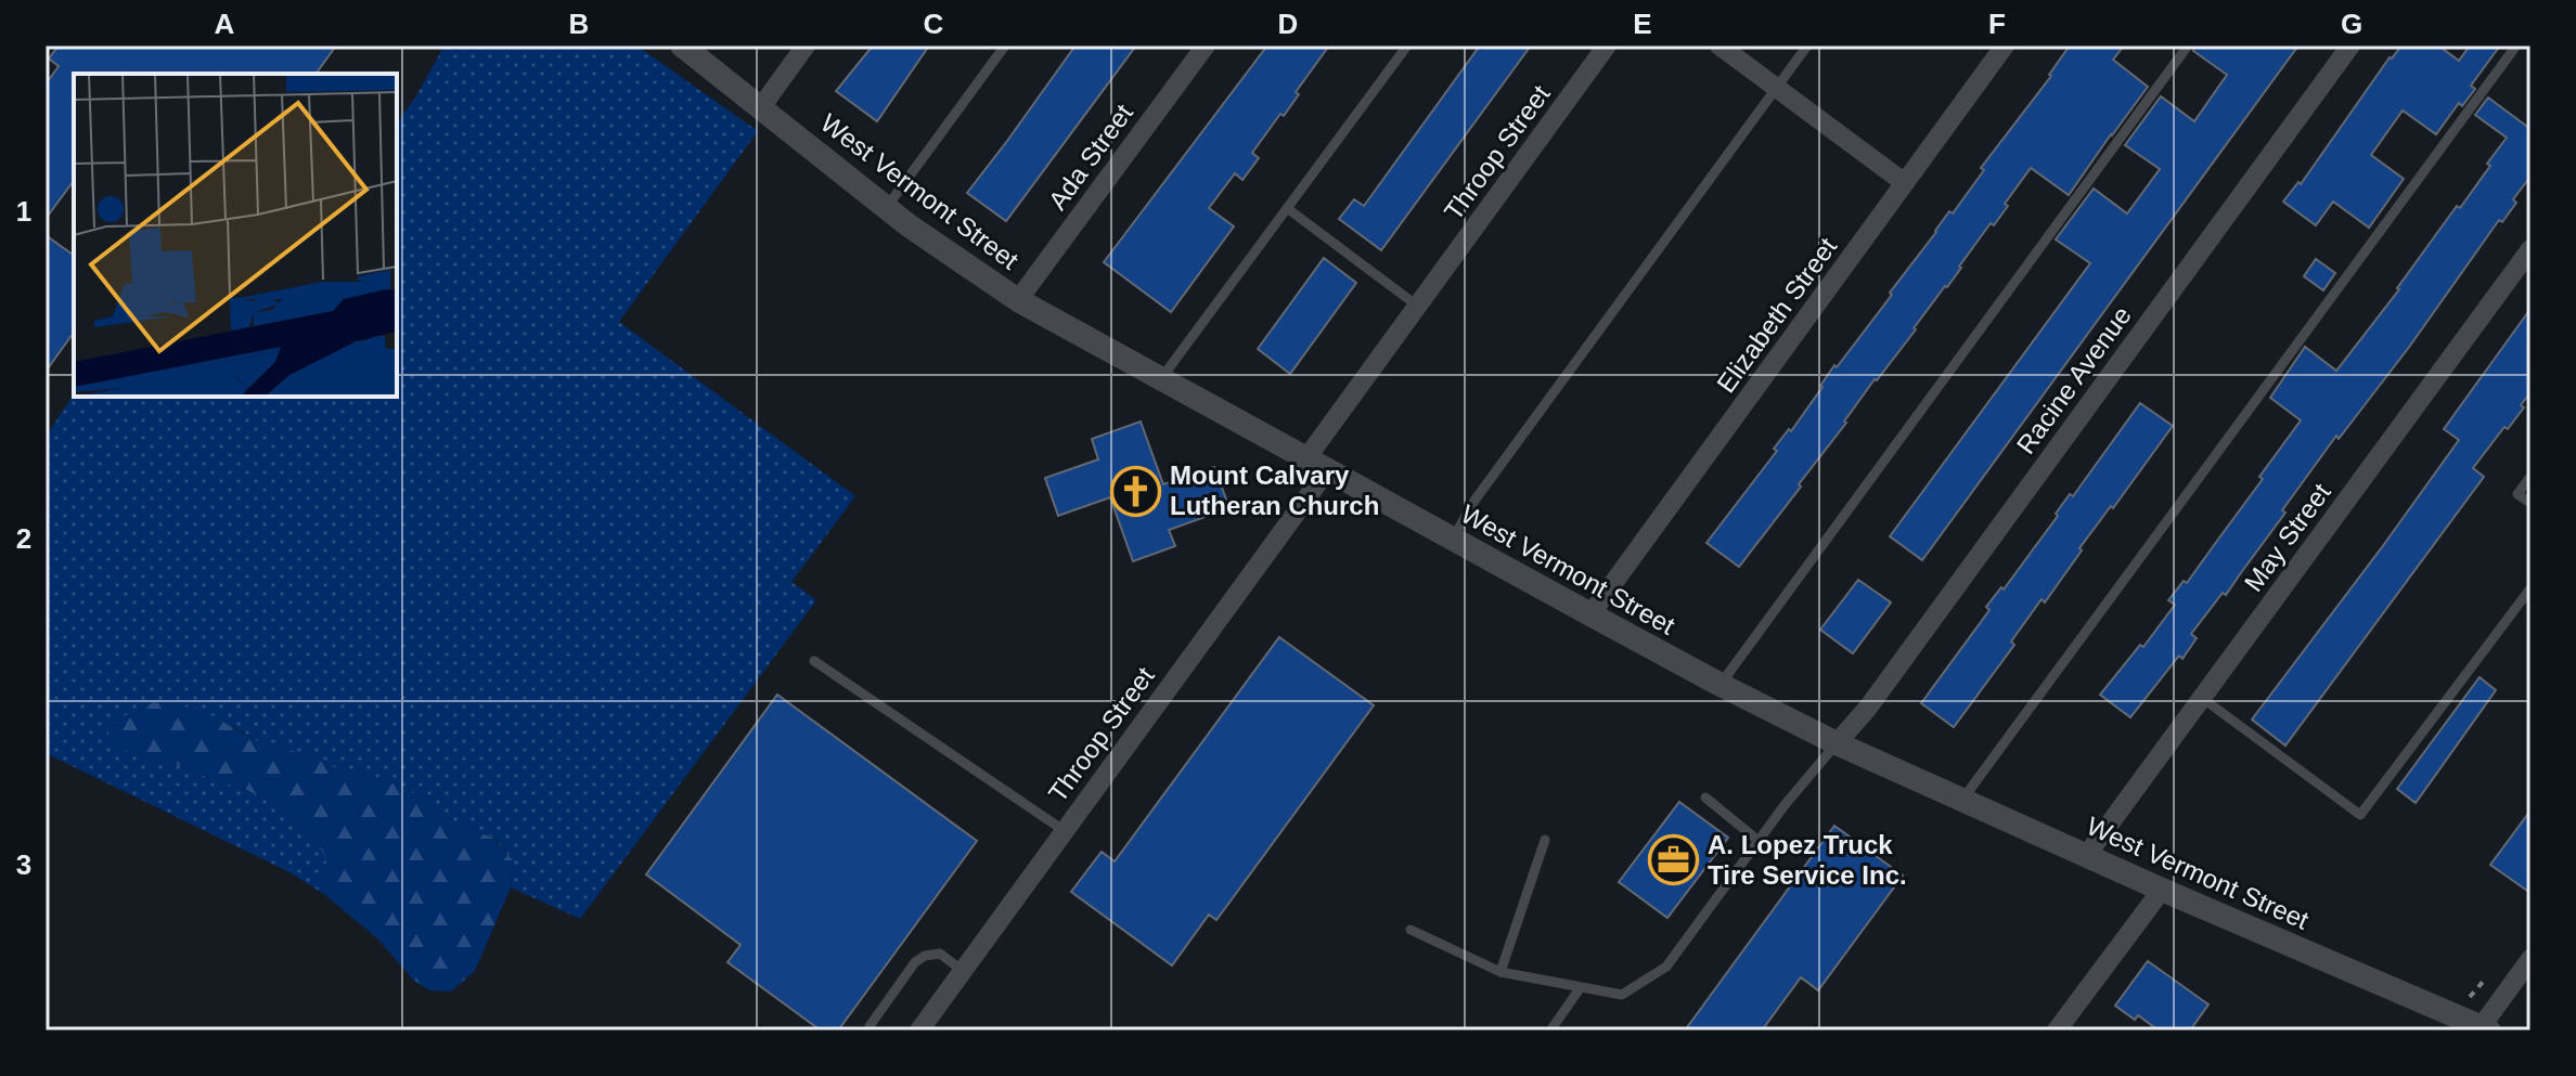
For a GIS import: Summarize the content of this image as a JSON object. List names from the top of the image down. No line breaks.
{"streets":{"street":["Throop Street","Ada Street","West Vermont Street","Elizabeth Street","Racine Avenue","May Street"]},"crossings":[["Throop Street","West Vermont Street"],["Ada Street","West Vermont Street"],["West Vermont Street","Elizabeth Street"],["West Vermont Street","Racine Avenue"],["West Vermont Street","May Street"]],"places":{"church":["Mount Calvary Lutheran Church"],"office":["A. Lopez Truck Tire Service Inc."]},"grid":{"columns":["A","B","C","D","E","F","G"],"rows":["1","2","3"]}}
